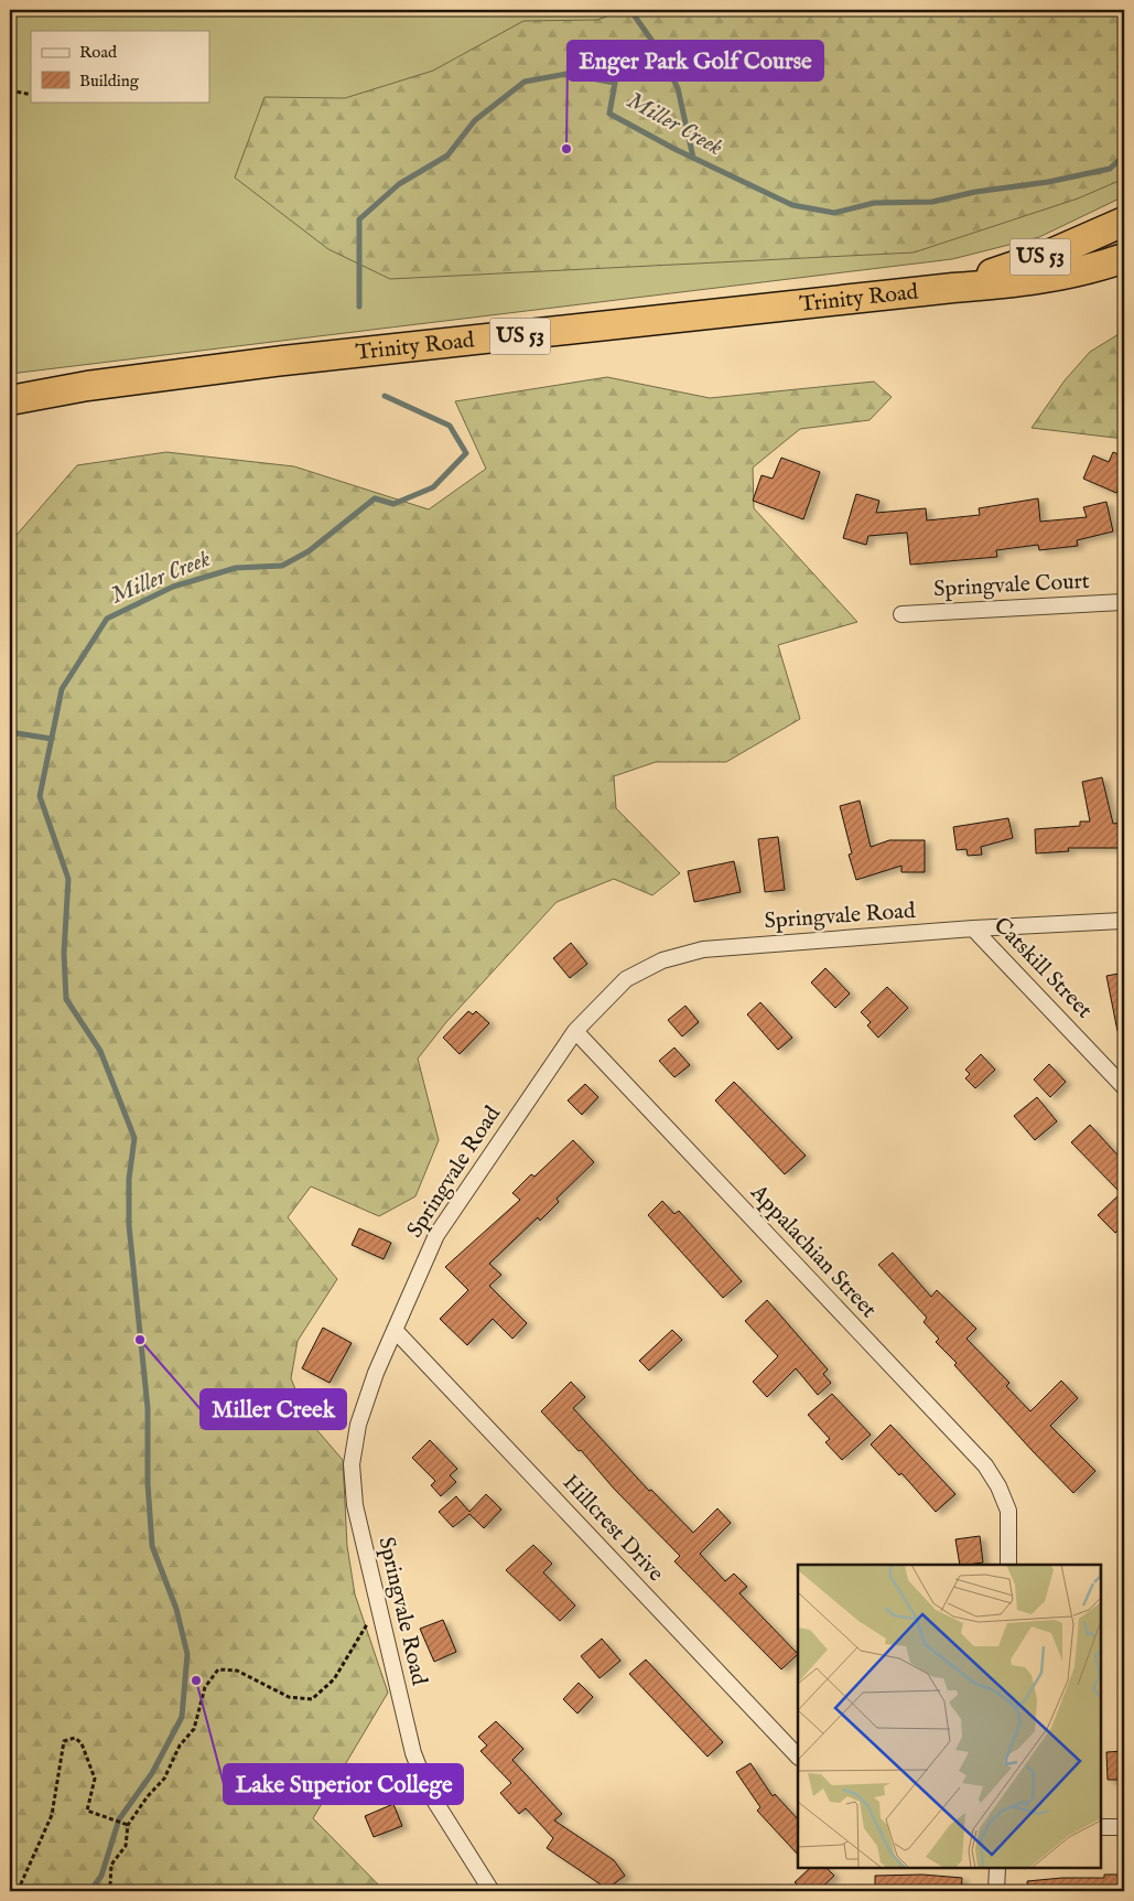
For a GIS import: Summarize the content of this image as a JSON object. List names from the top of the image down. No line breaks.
{"streets":{"highway":["US 53","Trinity Road"],"street":["Springvale Court","Springvale Road","Catskill Street","Appalachian Street","Hillcrest Drive"]},"crossings":[["Springvale Road","Catskill Street"],["Springvale Road","Appalachian Street"],["Springvale Road","Hillcrest Drive"]],"water":["Miller Creek"],"places":["Enger Park Golf Course","Miller Creek","Lake Superior College"],"legend":["Road","Building"]}
